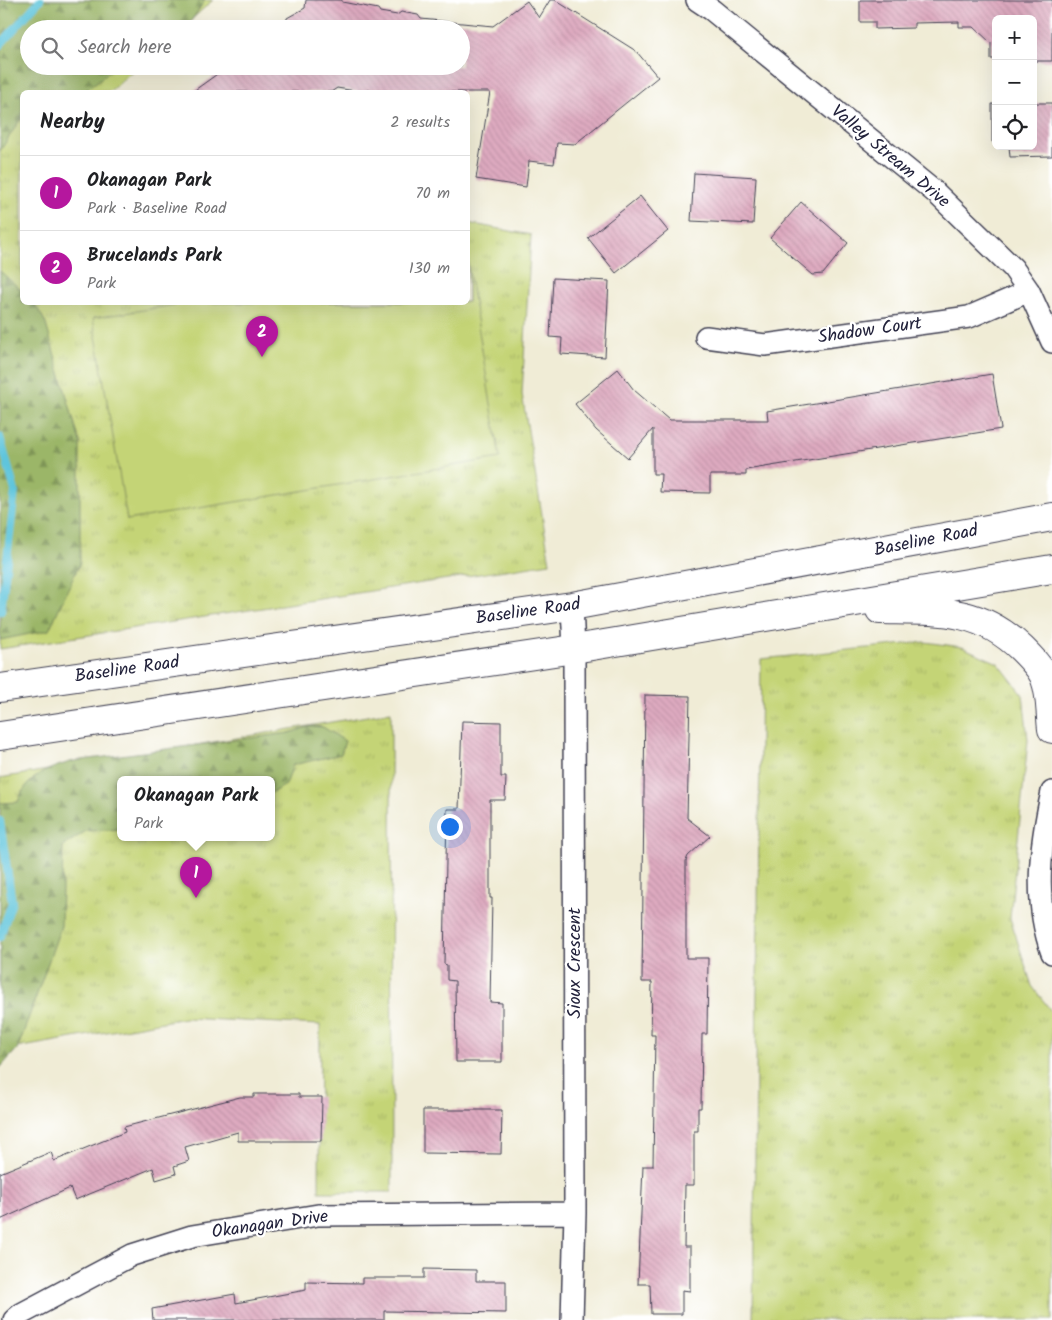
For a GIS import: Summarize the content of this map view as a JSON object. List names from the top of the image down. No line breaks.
{"streets":{"main road":["Baseline Road"],"street":["Valley Stream Drive","Shadow Court","Sioux Crescent","Okanagan Drive"]},"crossings":[["Valley Stream Drive","Shadow Court"],["Baseline Road","Sioux Crescent"],["Sioux Crescent","Okanagan Drive"]],"page":{"map_buttons":["+","−"],"search":"Search here","heading":["Nearby","2 results"],"list":[{"mark":"1","name":"Okanagan Park","note":"Park · Baseline Road","value":"70 m"},{"mark":"2","name":"Brucelands Park","note":"Park","value":"130 m"}],"pins":["2","1"],"popup":["Okanagan Park","Park"]}}
